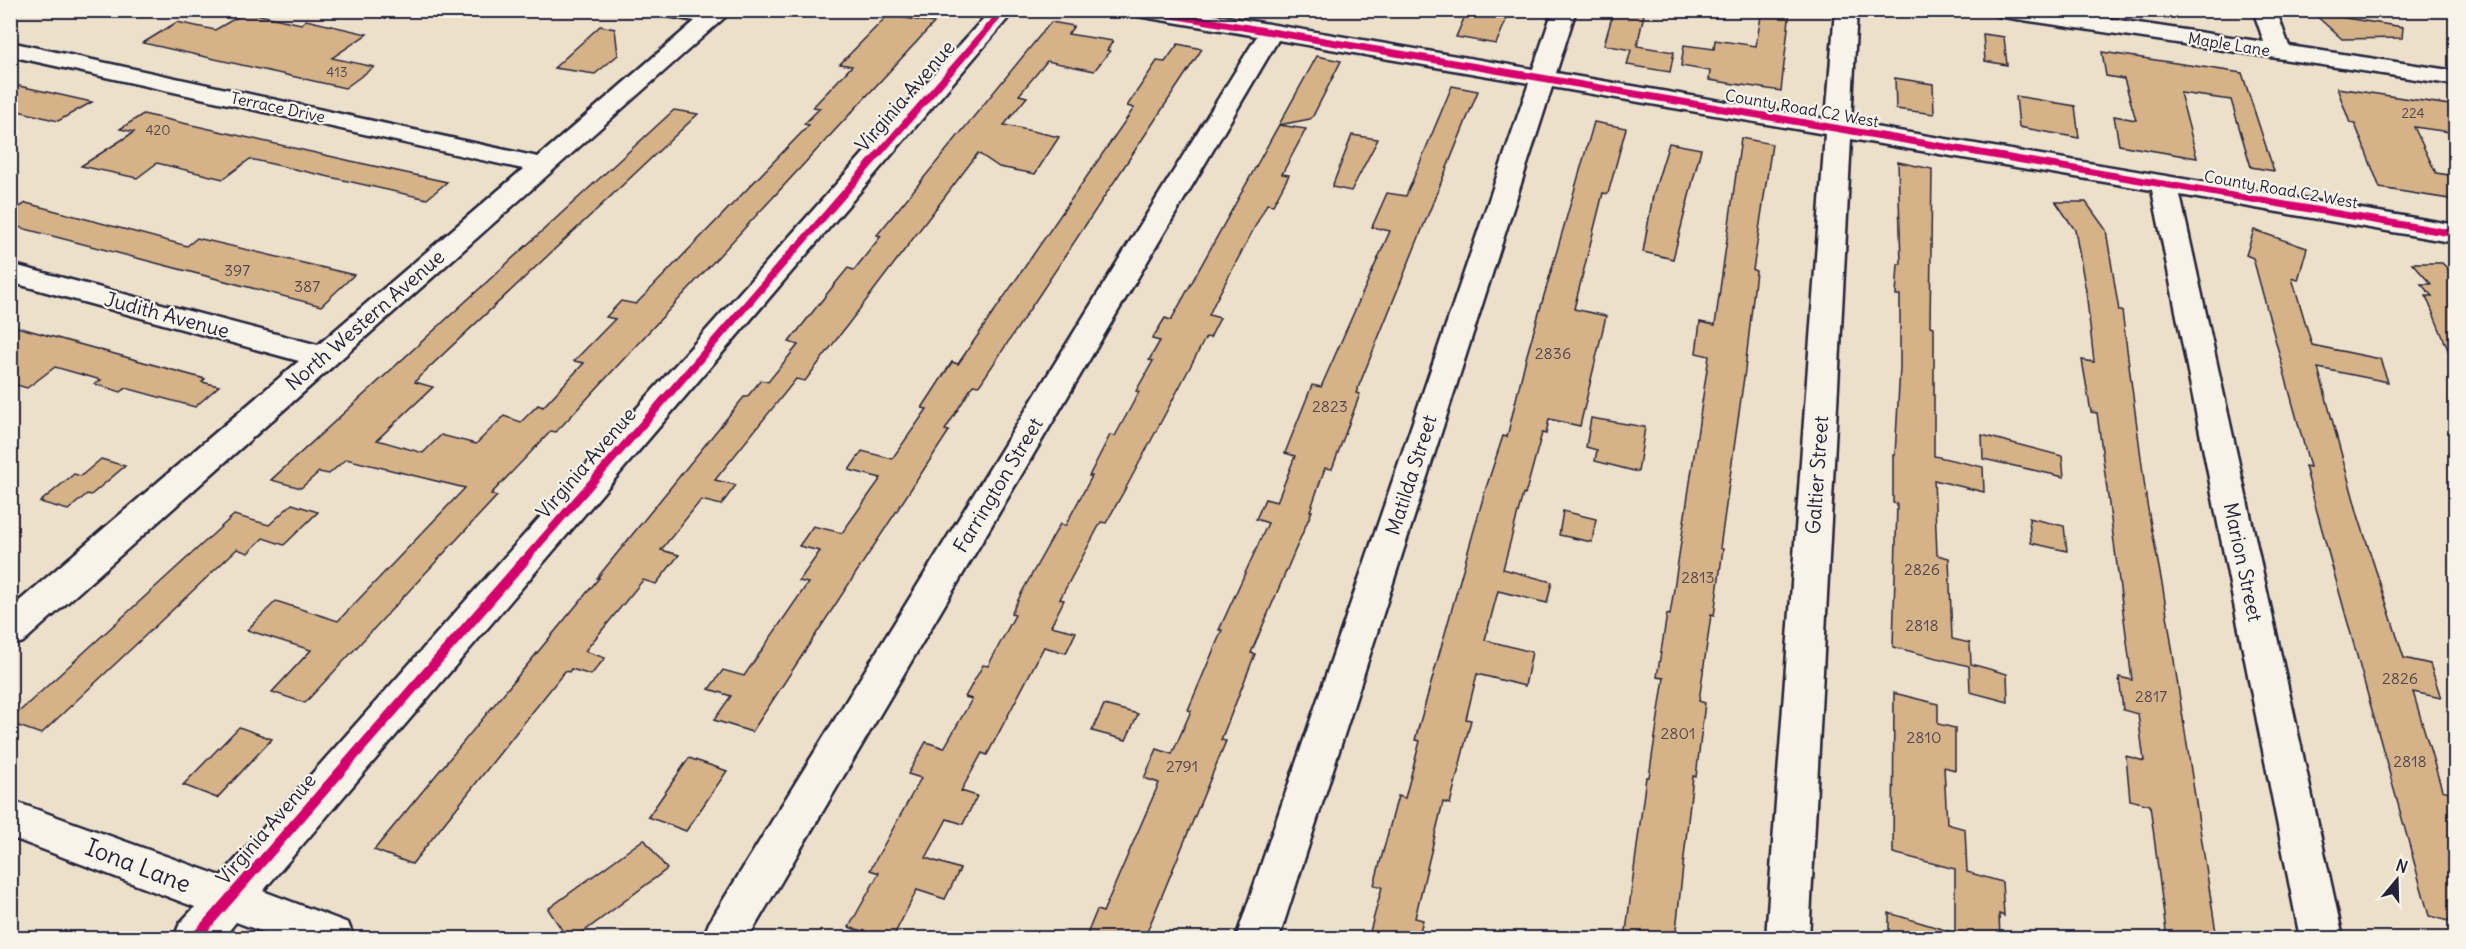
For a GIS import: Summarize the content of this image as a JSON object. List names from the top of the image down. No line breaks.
{"streets":{"street":["Maple Lane","Virginia Avenue","Terrace Drive","County Road C2 West","Judith Avenue","North Western Avenue","Matilda Street","Galtier Street","Farrington Street","Marion Street","Iona Lane"]},"crossings":[["Virginia Avenue","Iona Lane"],["Terrace Drive","North Western Avenue"],["County Road C2 West","Matilda Street"],["County Road C2 West","Galtier Street"],["County Road C2 West","Farrington Street"],["County Road C2 West","Marion Street"],["Judith Avenue","North Western Avenue"]],"house_numbers":["413","224","420","397","387","2836","2823","2826","2813","2818","2826","2817","2801","2810","2818","2791"],"north":"top"}
